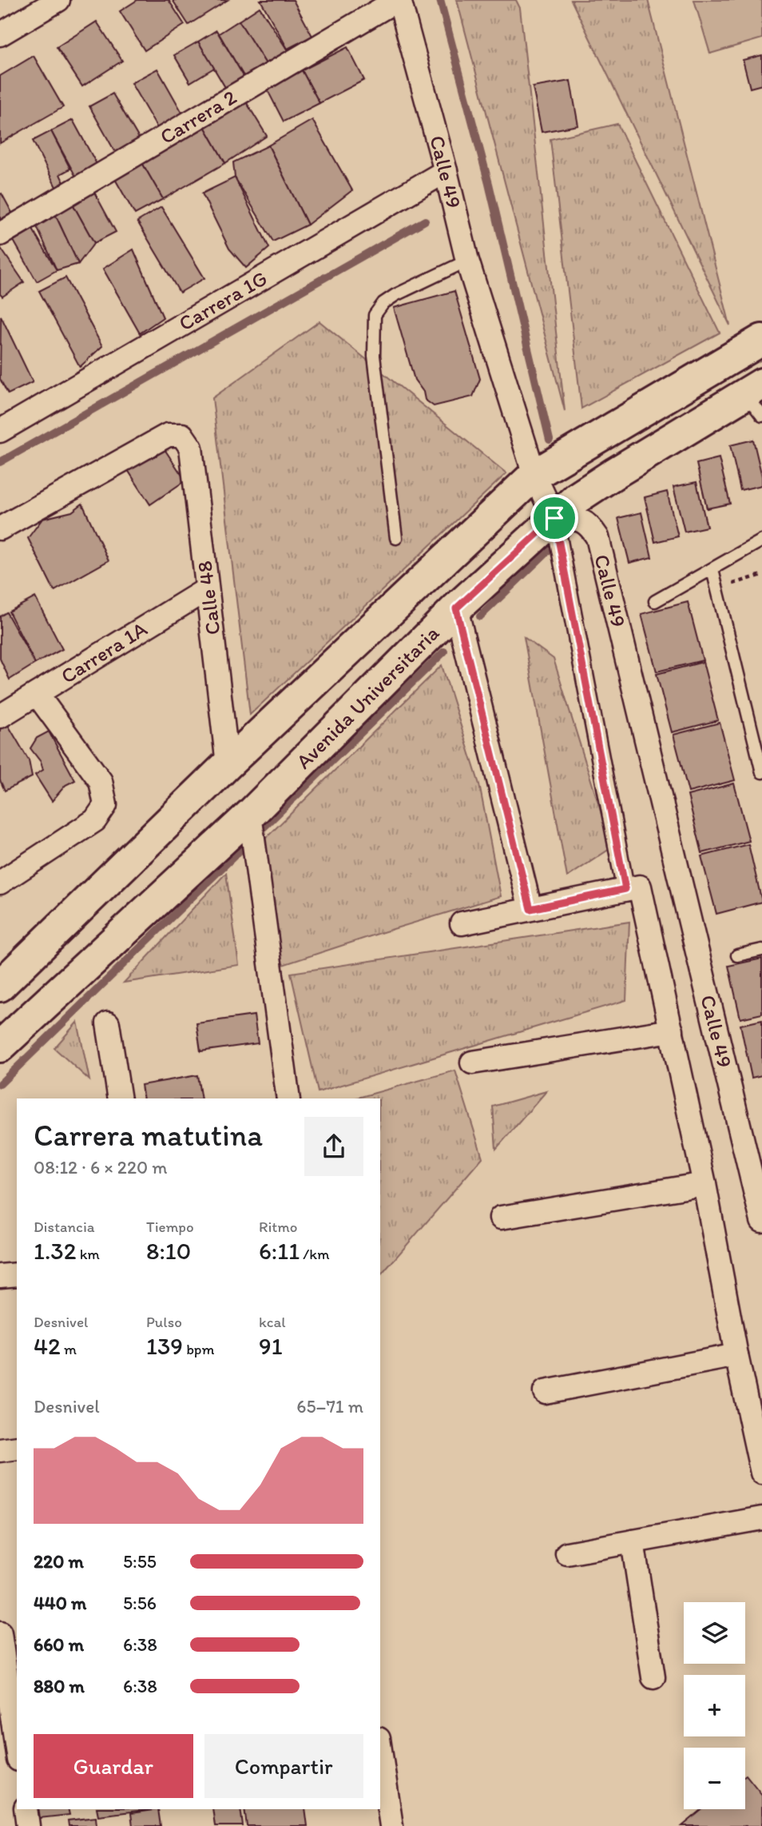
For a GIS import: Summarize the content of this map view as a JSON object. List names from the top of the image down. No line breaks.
{"streets":{"main road":["Avenida Universitaria"],"street":["Carrera 2","Calle 49","Carrera 1G","Calle 48","Carrera 1A"]},"crossings":[["Carrera 2","Calle 49"],["Calle 49","Carrera 1G"],["Calle 49","Avenida Universitaria"],["Calle 48","Carrera 1A"]],"page":{"heading":["Carrera matutina","08:12 · 6 × 220 m"],"stats":[["Distancia","1.32 km"],["Tiempo","8:10"],["Ritmo","6:11 /km"],["Desnivel","42 m"],["Pulso","139 bpm"],["kcal","91"]],"chart":["Desnivel","65–71 m"],"list":[{"name":"220 m","note":"5:55"},{"name":"440 m","note":"5:56"},{"name":"660 m","note":"6:38"},{"name":"880 m","note":"6:38"}],"map_buttons":["+","−"],"buttons":["Guardar","Compartir"]}}
